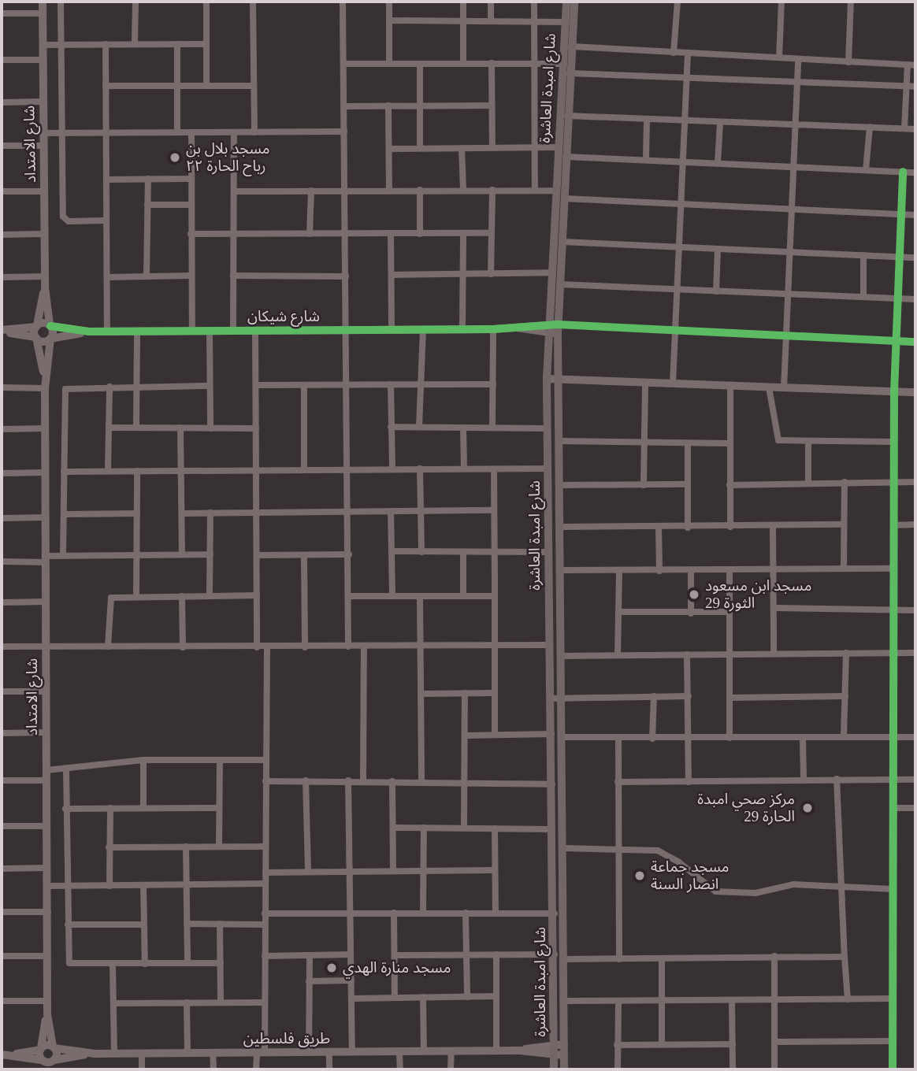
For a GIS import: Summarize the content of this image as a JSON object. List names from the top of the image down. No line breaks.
{"streets":{"main road":["شارع امبدة العاشرة"],"street":["شارع الامتداد","شارع شيكان","طريق فلسطين"]},"crossings":[["شارع امبدة العاشرة","شارع شيكان"],["شارع امبدة العاشرة","طريق فلسطين"],["شارع الامتداد","شارع شيكان"],["شارع الامتداد","طريق فلسطين"]],"places":["مسجد بلال بن رباح الحارة ٢٢","مسجد ابن مسعود الثورة 29","مركز صحي امبدة الحارة 29","مسجد جماعة انصار السنة","مسجد منارة الهدي"]}
